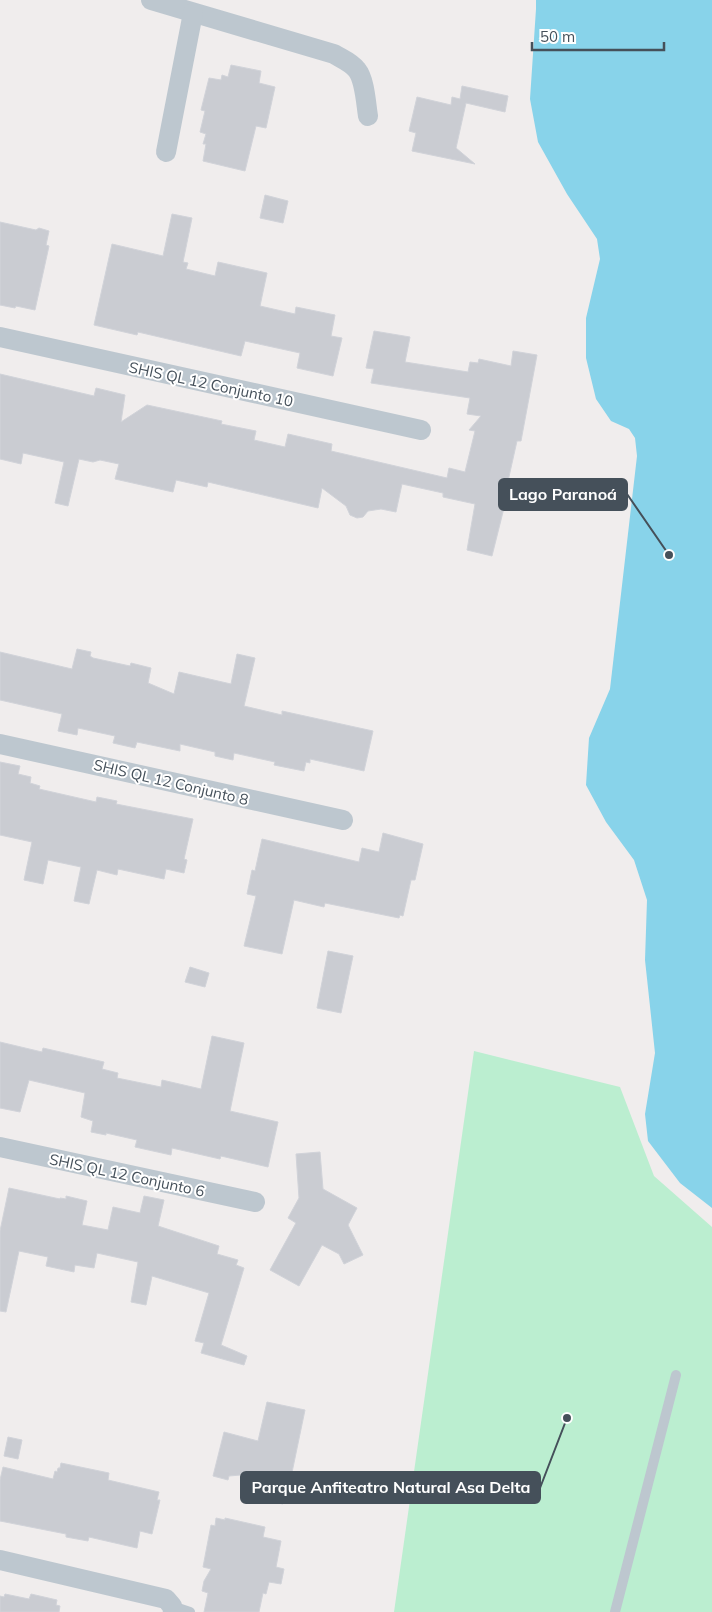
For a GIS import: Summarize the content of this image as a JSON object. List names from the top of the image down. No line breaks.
{"streets":{"street":["SHIS QL 12 Conjunto 10","SHIS QL 12 Conjunto 8","SHIS QL 12 Conjunto 6"]},"places":["Lago Paranoá","Parque Anfiteatro Natural Asa Delta"],"scale_bar":"50 m"}
